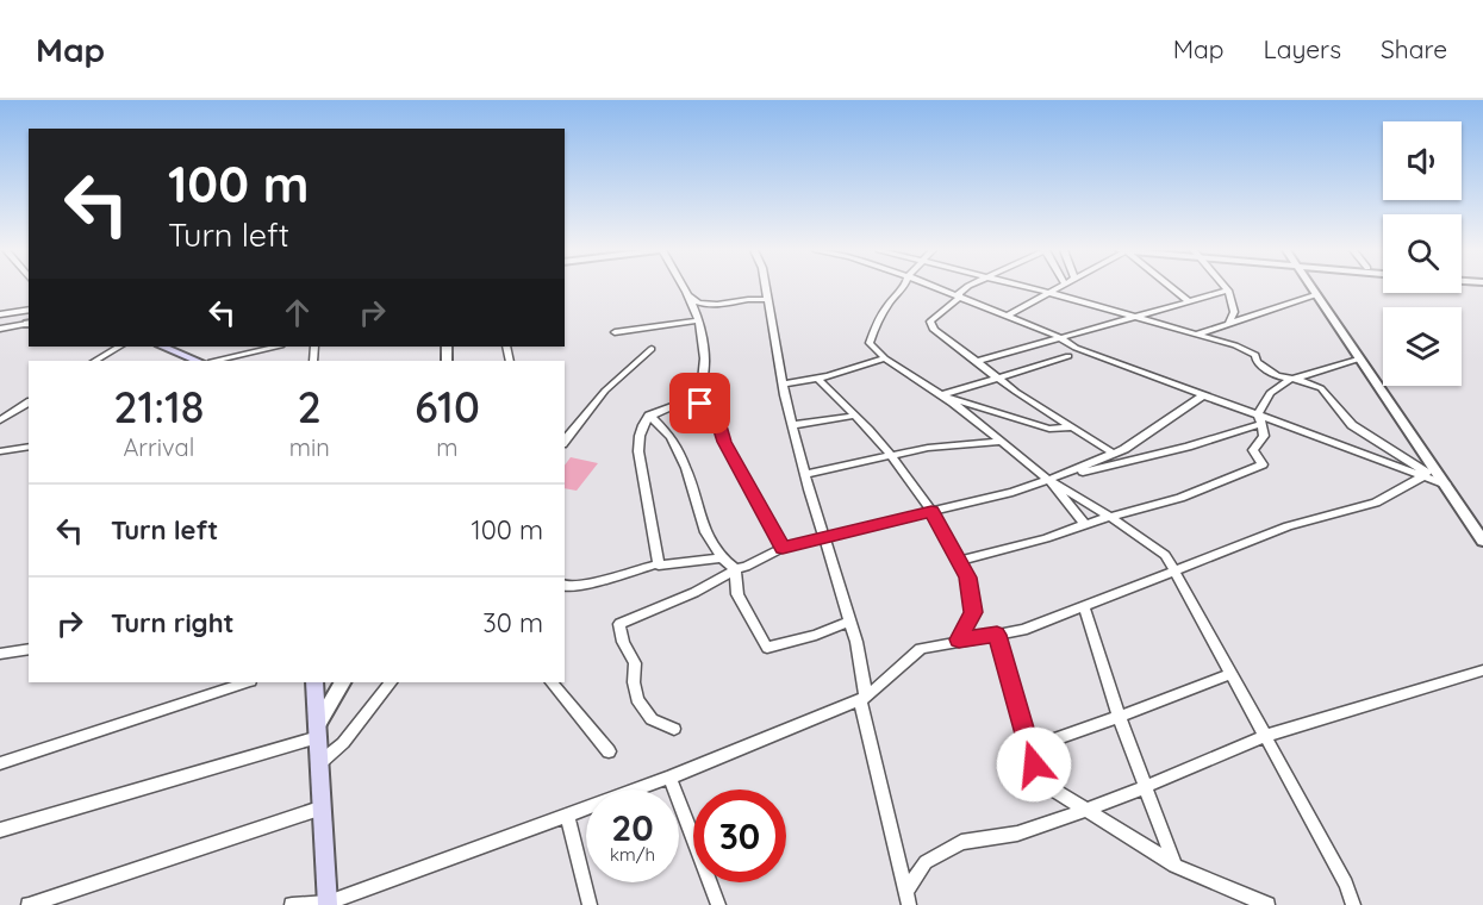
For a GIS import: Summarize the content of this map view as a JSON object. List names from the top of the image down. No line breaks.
{"page":{"header":"Map","nav":["Map","Layers","Share"],"turn":["100 m","Turn left"],"eta":["21:18","Arrival","2","min","610","m"],"list":[{"name":"Turn left","value":"100 m"},{"name":"Turn right","value":"30 m"}],"speed":"20 km/h","limit":"30"}}
